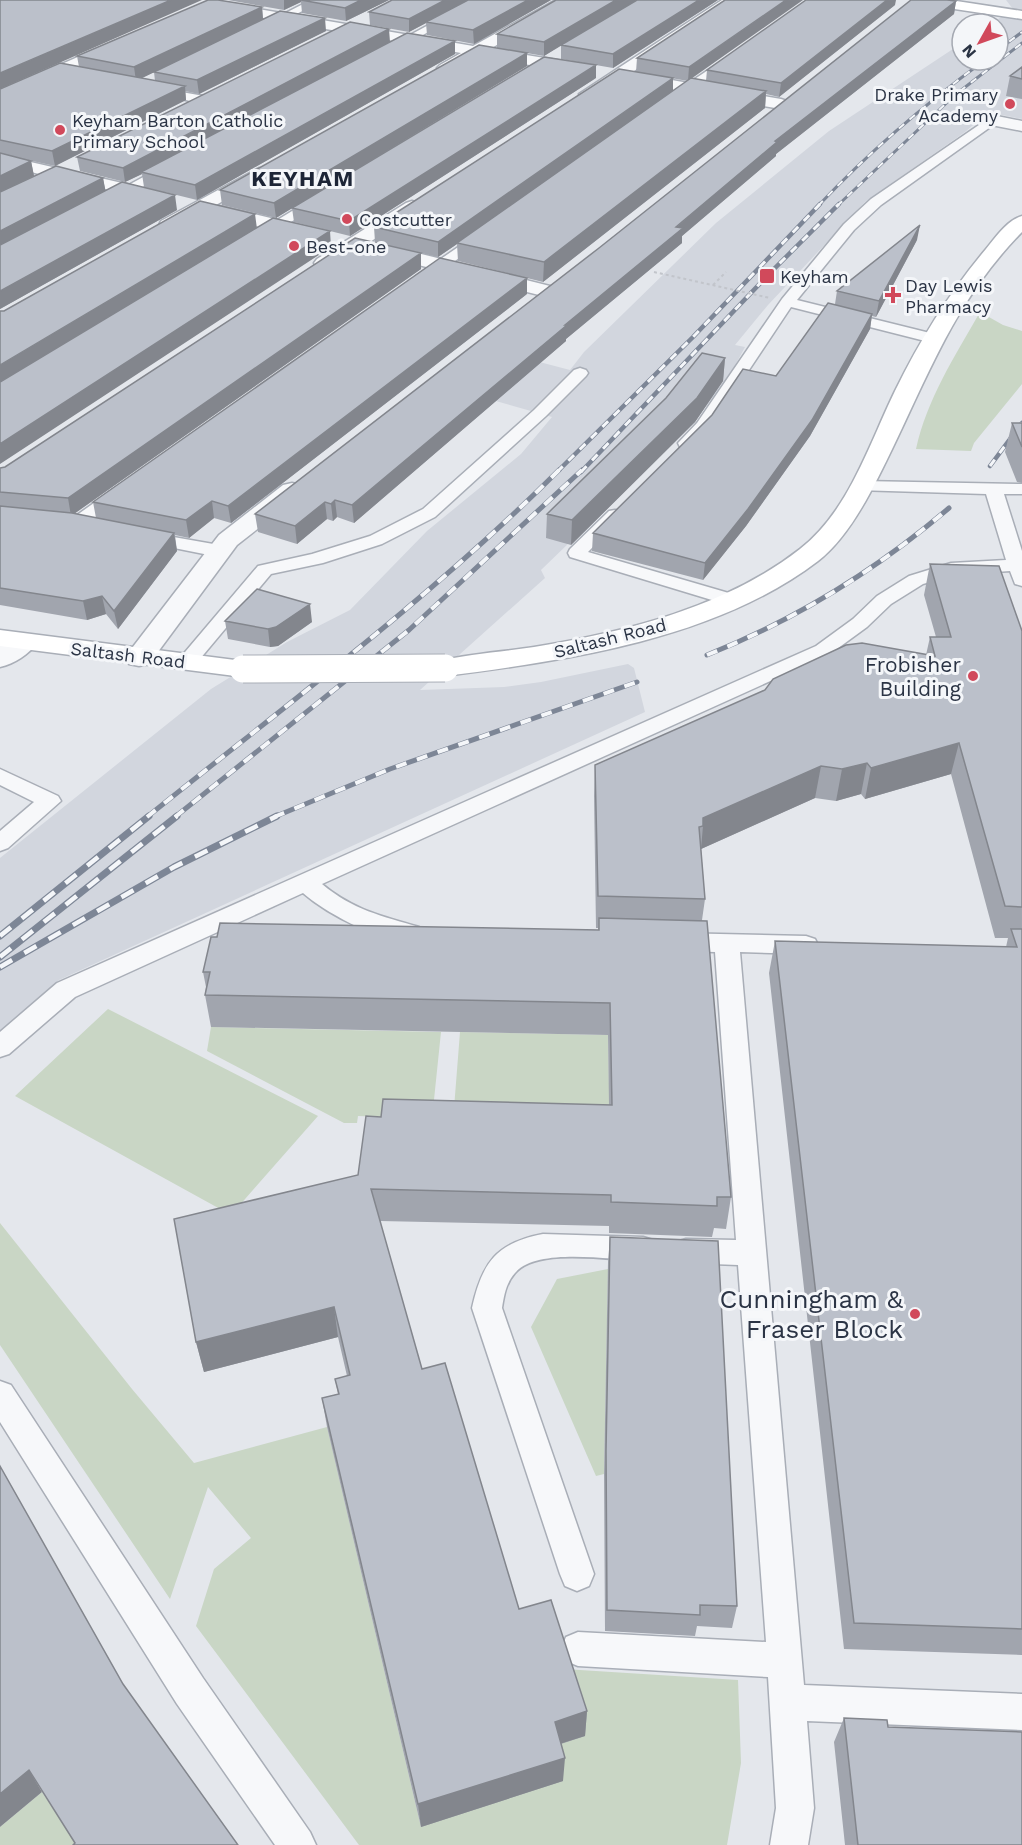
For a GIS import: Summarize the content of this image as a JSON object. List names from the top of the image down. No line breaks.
{"streets":{"main road":["Saltash Road"]},"districts":["KEYHAM"],"places":{"other":["Drake Primary Academy","Keyham Barton Catholic Primary School","Costcutter","Best-one","Frobisher Building","Cunningham & Fraser Block"],"transit":["Keyham"],"health":["Day Lewis Pharmacy"]},"north":"bottom left"}
